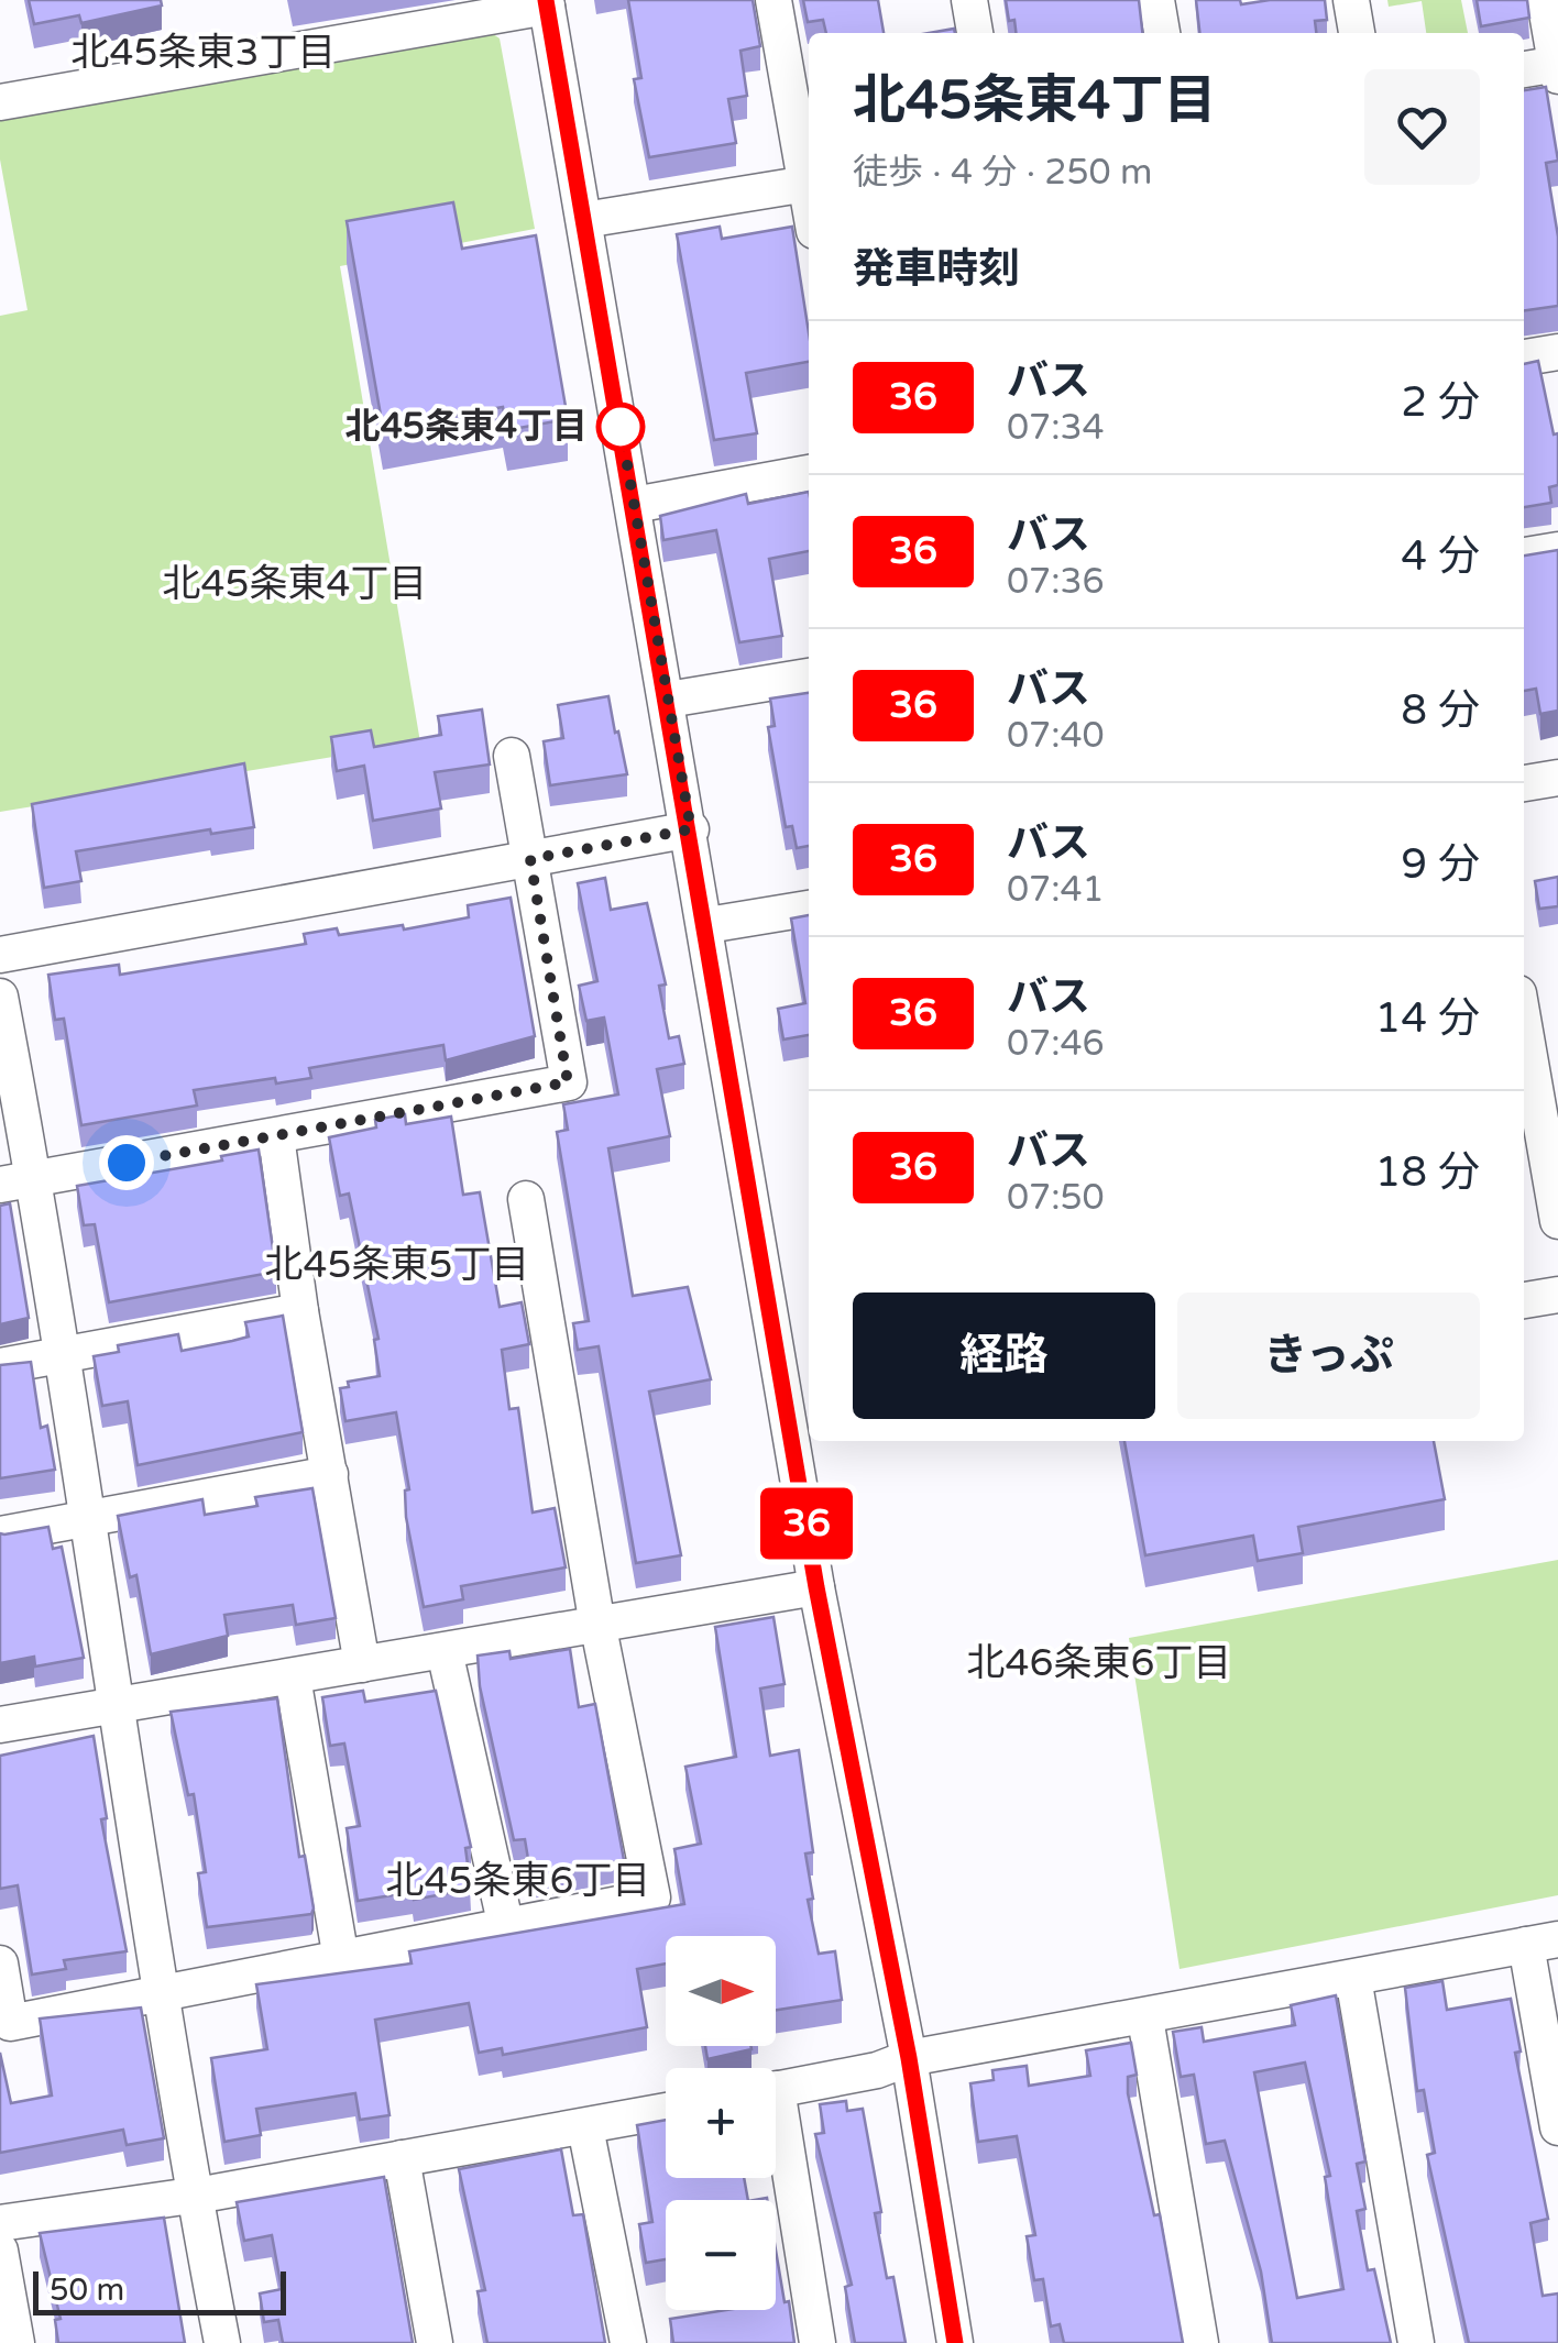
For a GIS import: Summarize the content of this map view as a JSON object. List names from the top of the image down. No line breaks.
{"districts":["北45条東3丁目","北45条東4丁目","北45条東5丁目","北46条東6丁目","北45条東6丁目"],"places":["北45条東4丁目"],"lines":["bus line 36"],"scale_bar":"50 m","north":"right","page":{"on_map":"36","heading":[["北45条東4丁目","徒歩 · 4 分 · 250 m"],"発車時刻"],"list":[{"mark":"36","name":"バス","note":"07:34","value":"2 分"},{"mark":"36","name":"バス","note":"07:36","value":"4 分"},{"mark":"36","name":"バス","note":"07:40","value":"8 分"},{"mark":"36","name":"バス","note":"07:41","value":"9 分"},{"mark":"36","name":"バス","note":"07:46","value":"14 分"},{"mark":"36","name":"バス","note":"07:50","value":"18 分"}],"buttons":["経路","きっぷ"],"map_buttons":["+","−"],"scale":"50 m"}}
